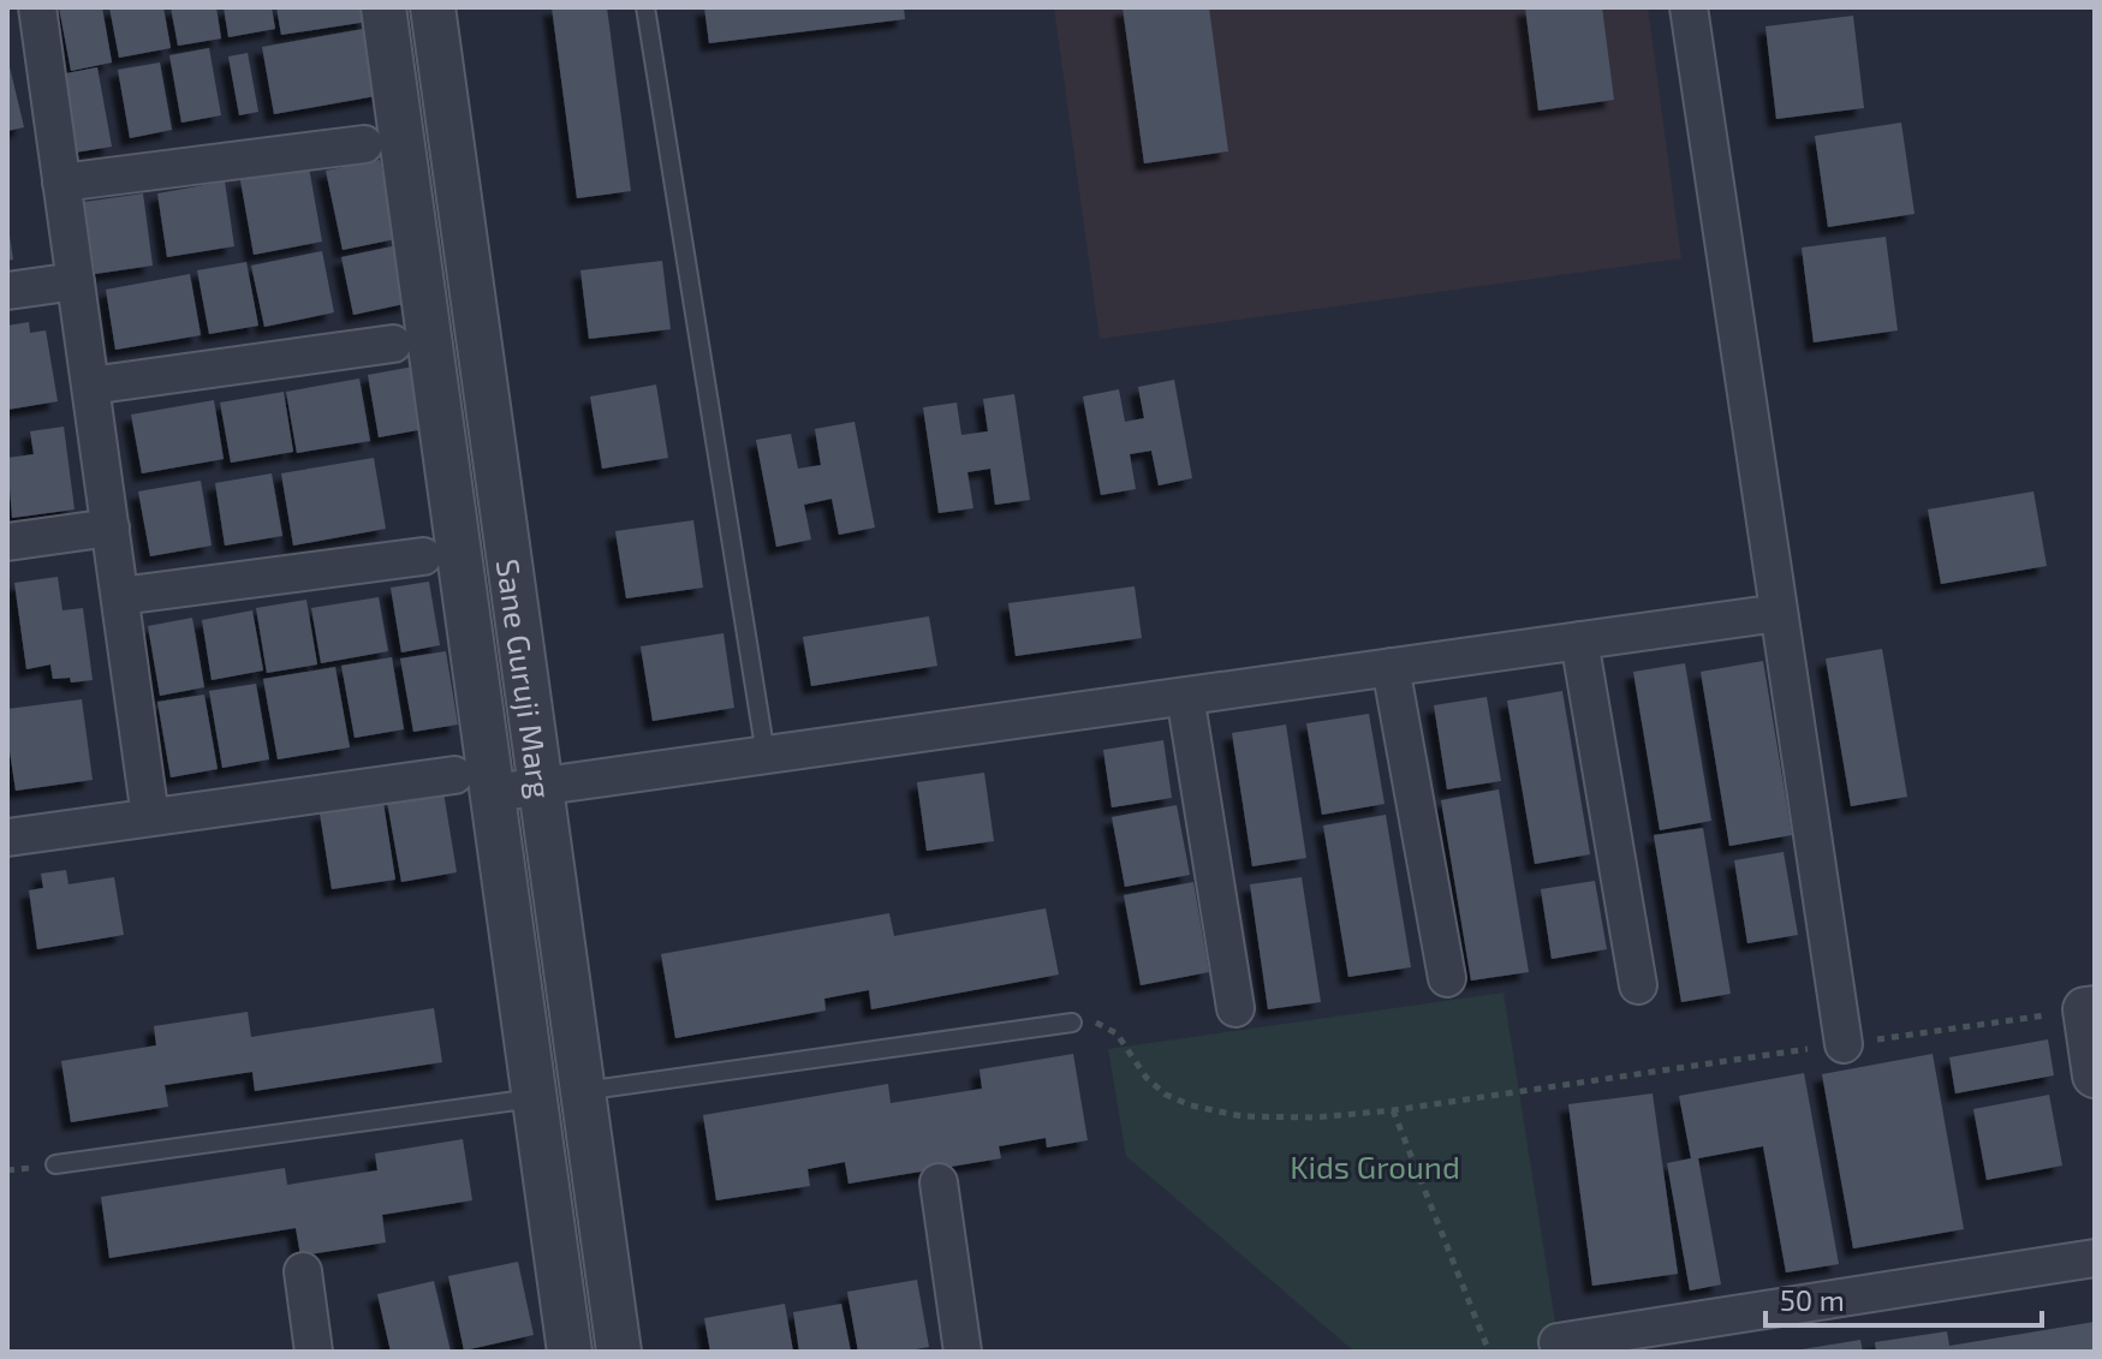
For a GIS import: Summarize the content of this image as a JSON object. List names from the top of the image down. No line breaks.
{"streets":{"street":["Sane Guruji Marg"]},"parks":["Kids Ground"],"scale_bar":"50 m"}
